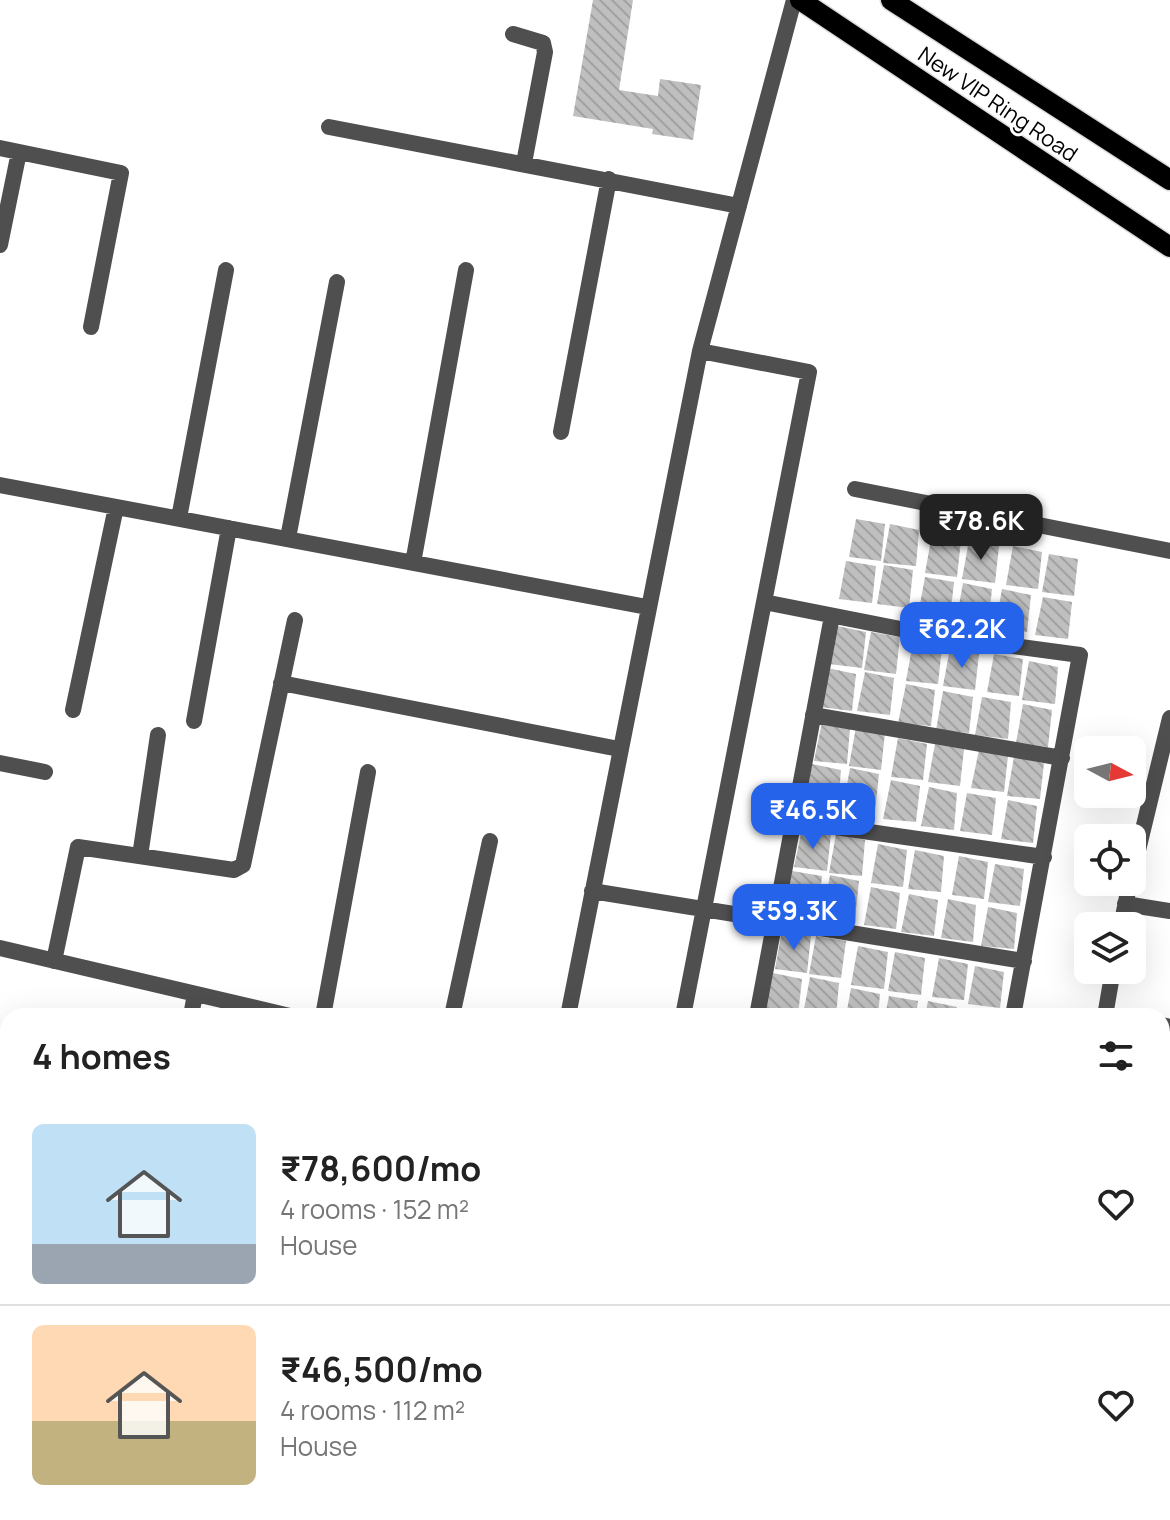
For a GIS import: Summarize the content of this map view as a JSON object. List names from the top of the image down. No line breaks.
{"streets":{"main road":["New VIP Ring Road"]},"north":"right","page":{"price":["₹78.6K","₹62.2K","₹46.5K","₹59.3K"],"heading":"4 homes","list":[{"name":"₹78,600/mo","note":"4 rooms · 152 m² · House"},{"name":"₹46,500/mo","note":"4 rooms · 112 m² · House"}]}}
